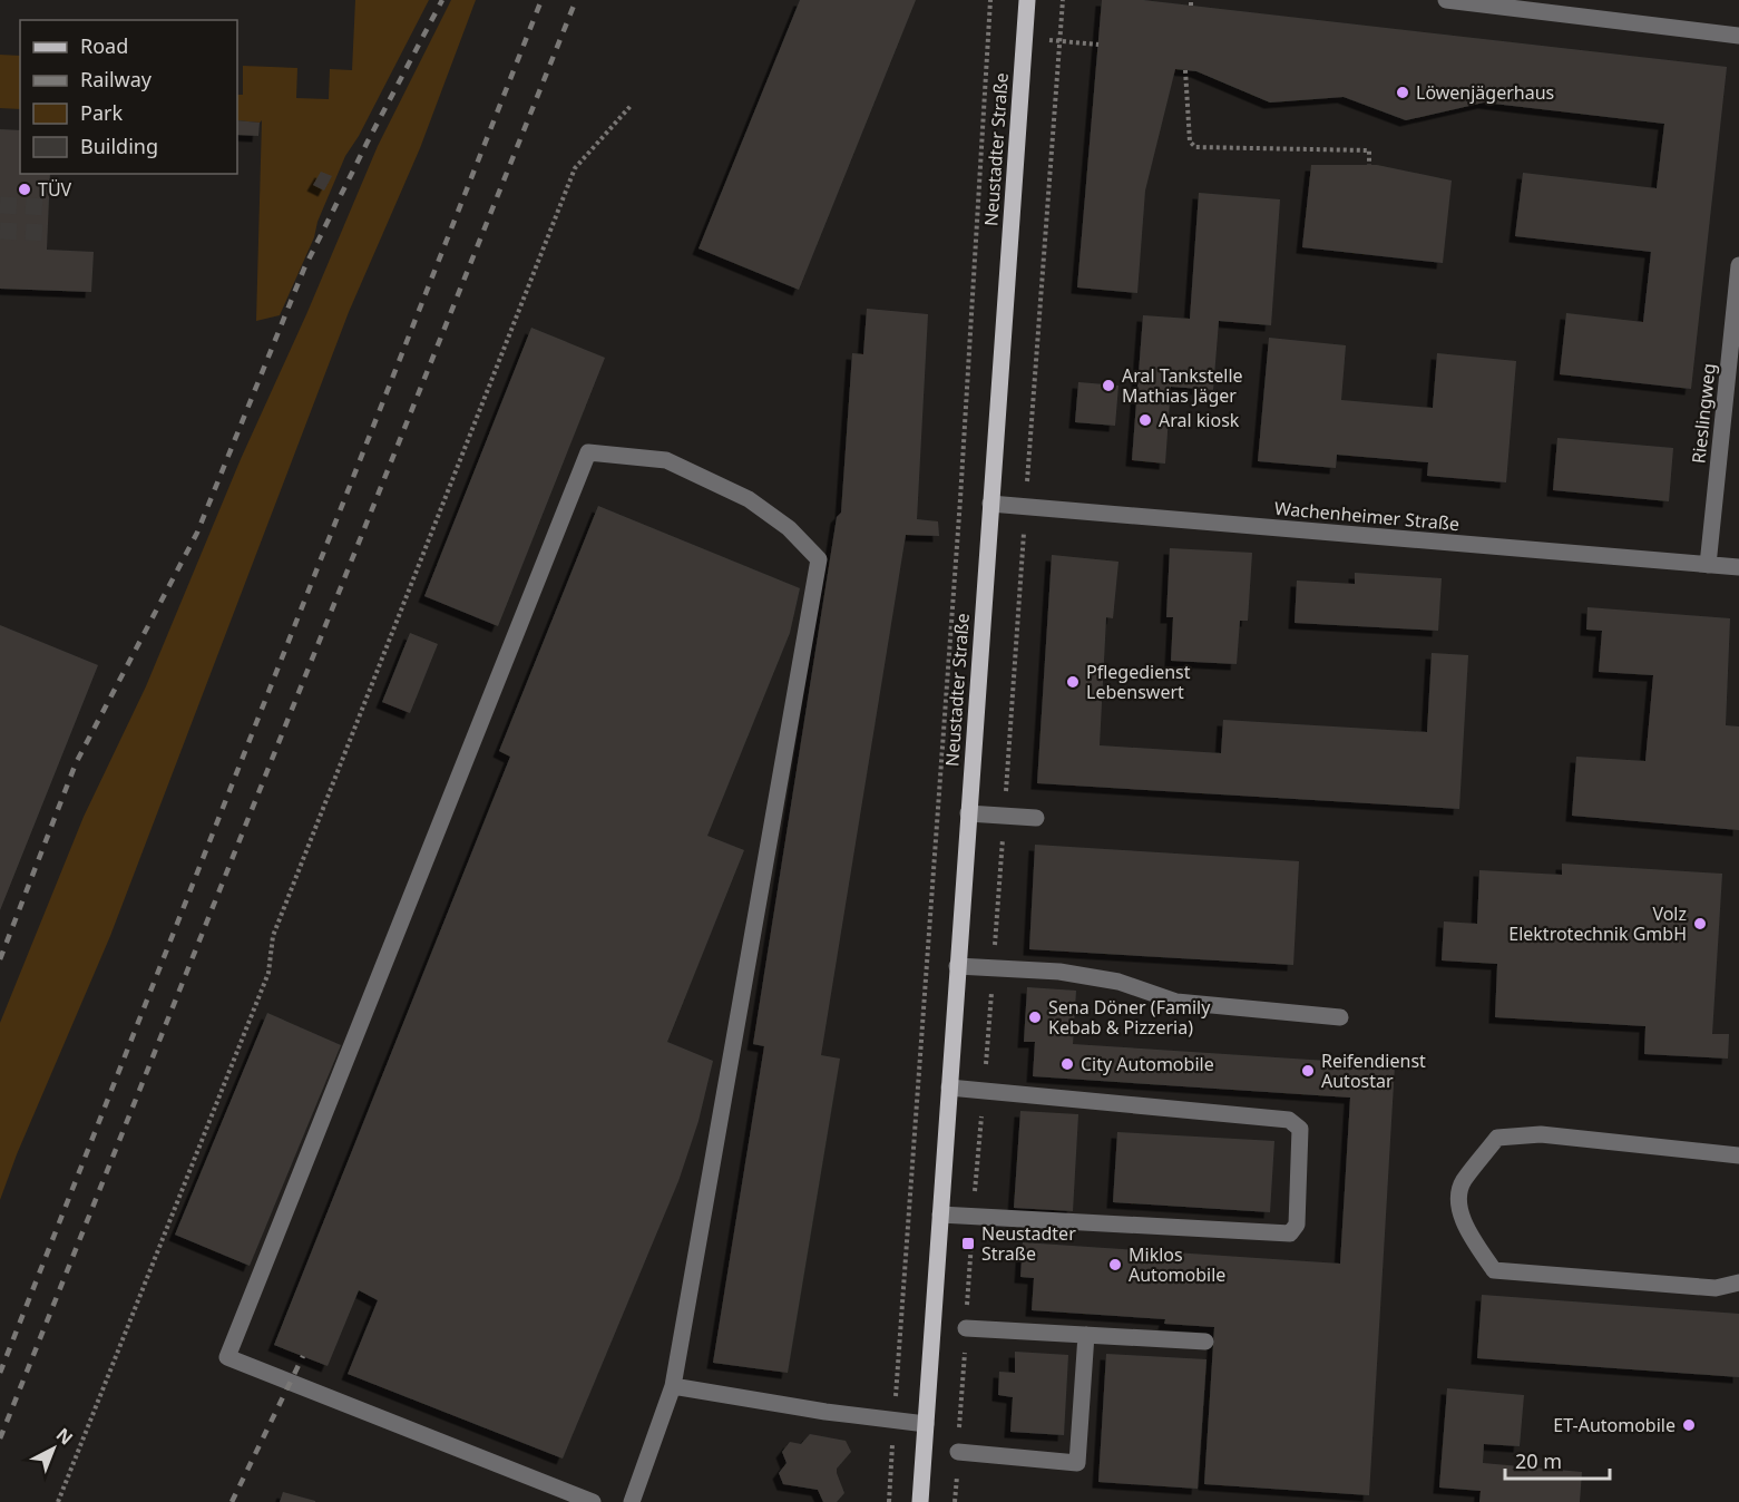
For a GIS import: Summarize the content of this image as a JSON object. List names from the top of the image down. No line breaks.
{"streets":{"main road":["Neustadter Straße"],"street":["Rieslingweg","Wachenheimer Straße"]},"crossings":[["Neustadter Straße","Wachenheimer Straße"],["Rieslingweg","Wachenheimer Straße"]],"places":{"other":["Löwenjägerhaus","TÜV","Aral Tankstelle Mathias Jäger","Aral kiosk","Pflegedienst Lebenswert","Volz Elektrotechnik GmbH","Sena Döner (Family Kebab & Pizzeria)","City Automobile","Reifendienst Autostar","Miklos Automobile","ET-Automobile"],"transit":["Neustadter Straße"]},"legend":["Road","Railway","Park","Building"],"scale_bar":"20 m","north":"top right"}
